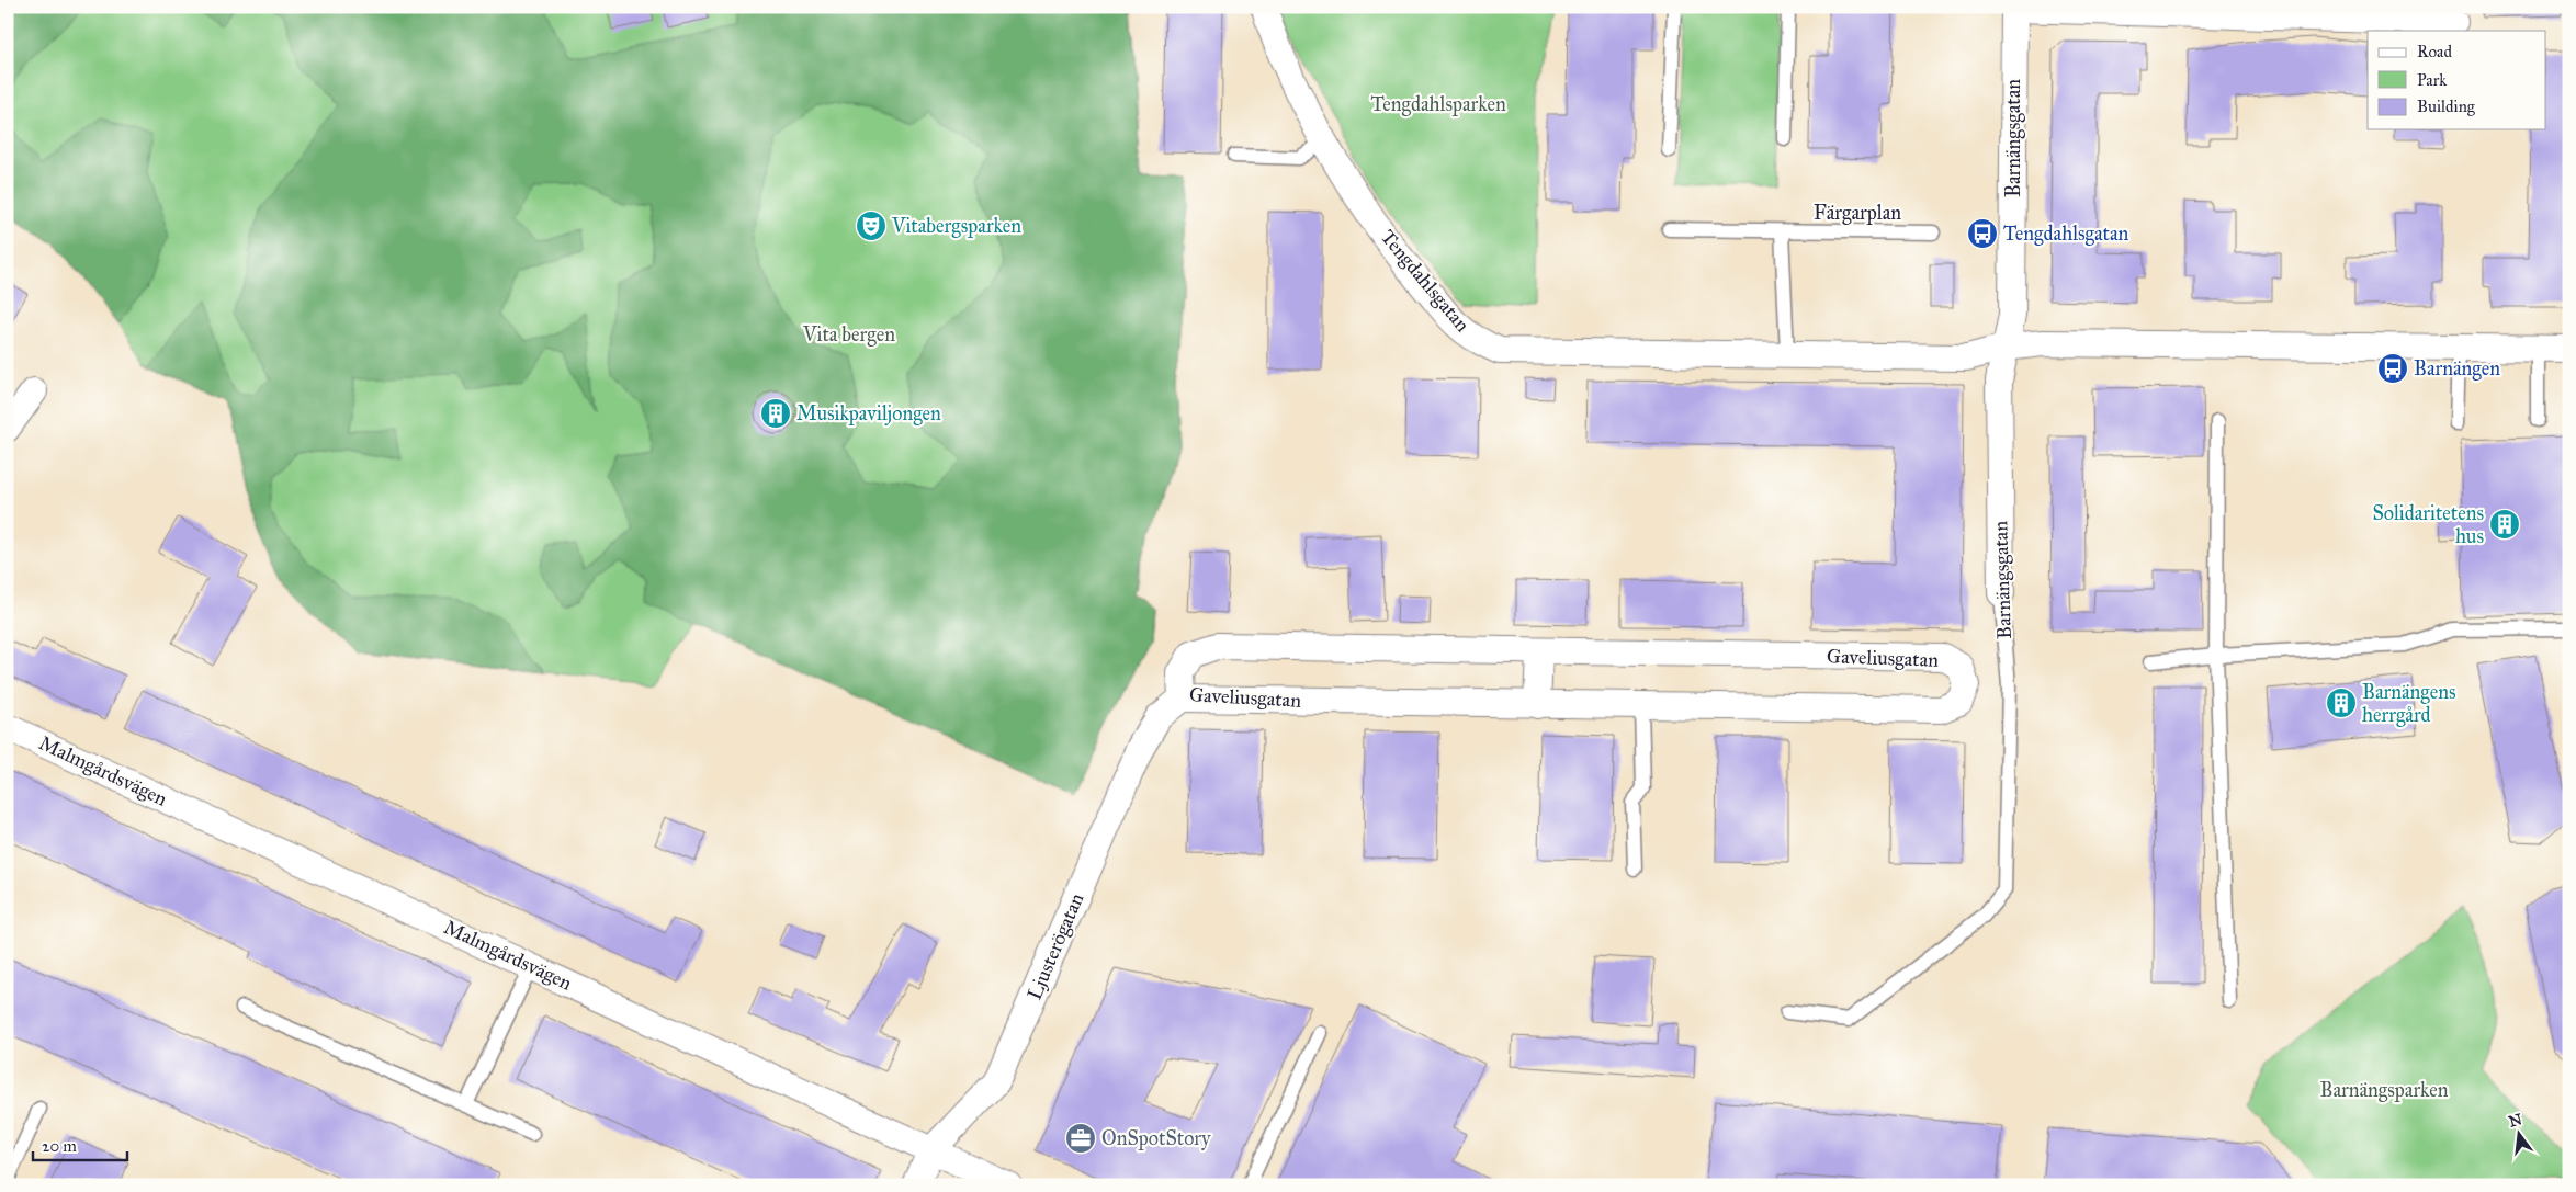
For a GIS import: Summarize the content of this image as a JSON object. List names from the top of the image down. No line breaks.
{"streets":{"street":["Barnängsgatan","Tengdahlsgatan","Gaveliusgatan","Malmgårdsvägen","Ljusterögatan"],"lane":["Färgarplan"]},"crossings":[["Barnängsgatan","Tengdahlsgatan"],["Gaveliusgatan","Ljusterögatan"],["Malmgårdsvägen","Ljusterögatan"]],"parks":["Tengdahlsparken","Vita bergen","Barnängsparken"],"places":{"theatre":["Vitabergsparken"],"bus stop":["Tengdahlsgatan","Barnängen"],"building":["Musikpaviljongen","Solidaritetens hus","Barnängens herrgård"],"office":["OnSpotStory"]},"legend":["Road","Park","Building"],"scale_bar":"20 m","north":"top"}
